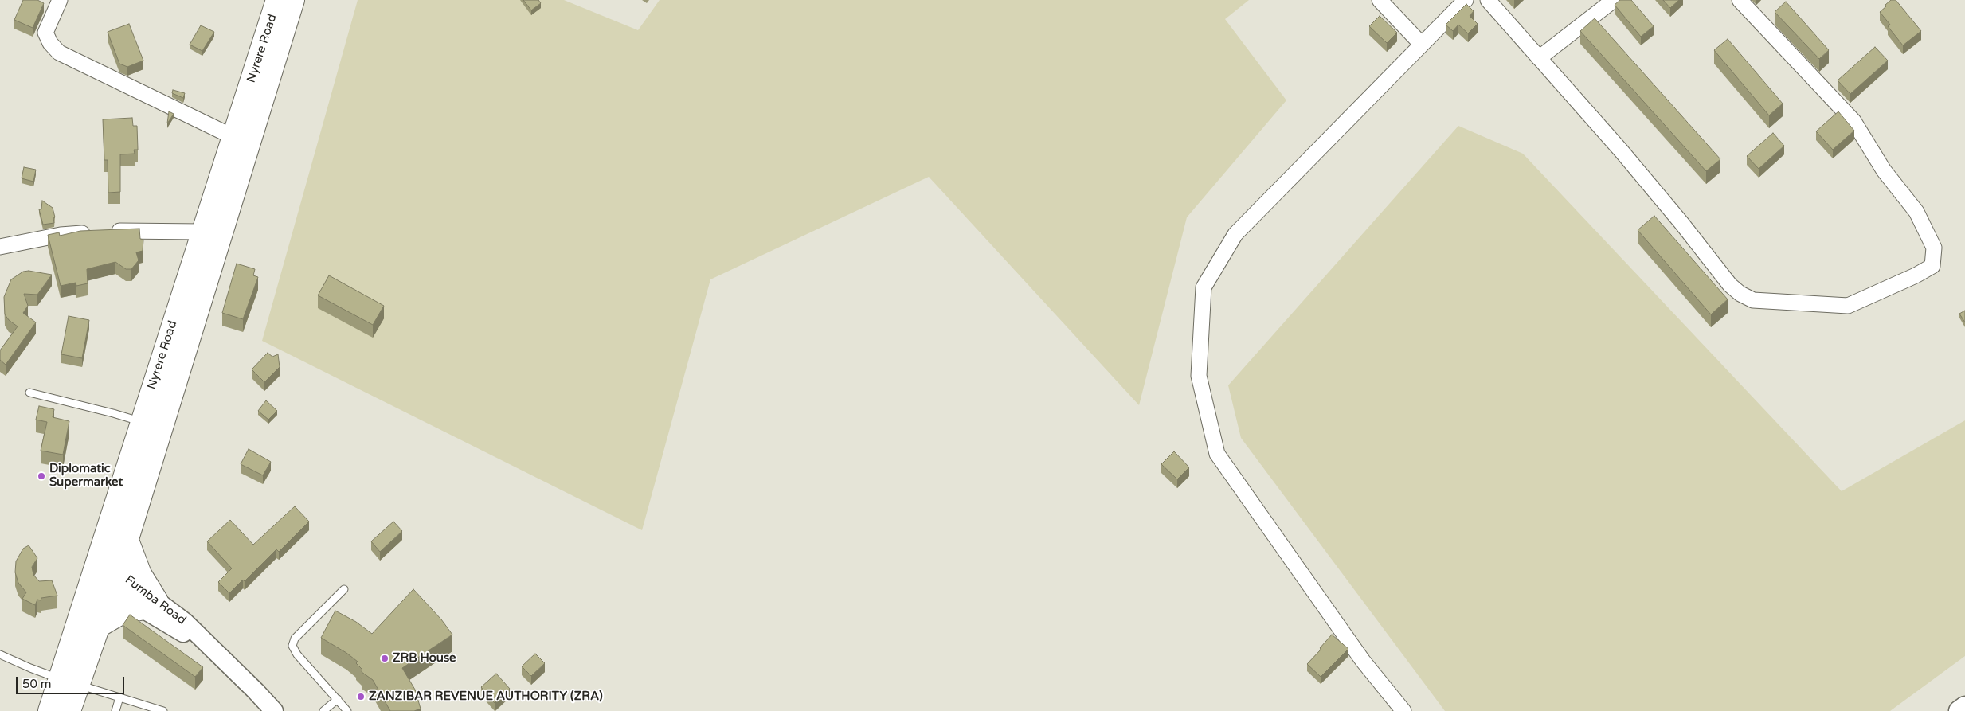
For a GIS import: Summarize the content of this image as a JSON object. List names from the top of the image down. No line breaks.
{"streets":{"main road":["Nyrere Road"],"street":["Fumba Road"]},"crossings":[["Nyrere Road","Fumba Road"]],"places":["Diplomatic Supermarket","ZRB House","ZANZIBAR REVENUE AUTHORITY (ZRA)"],"scale_bar":"50 m"}
